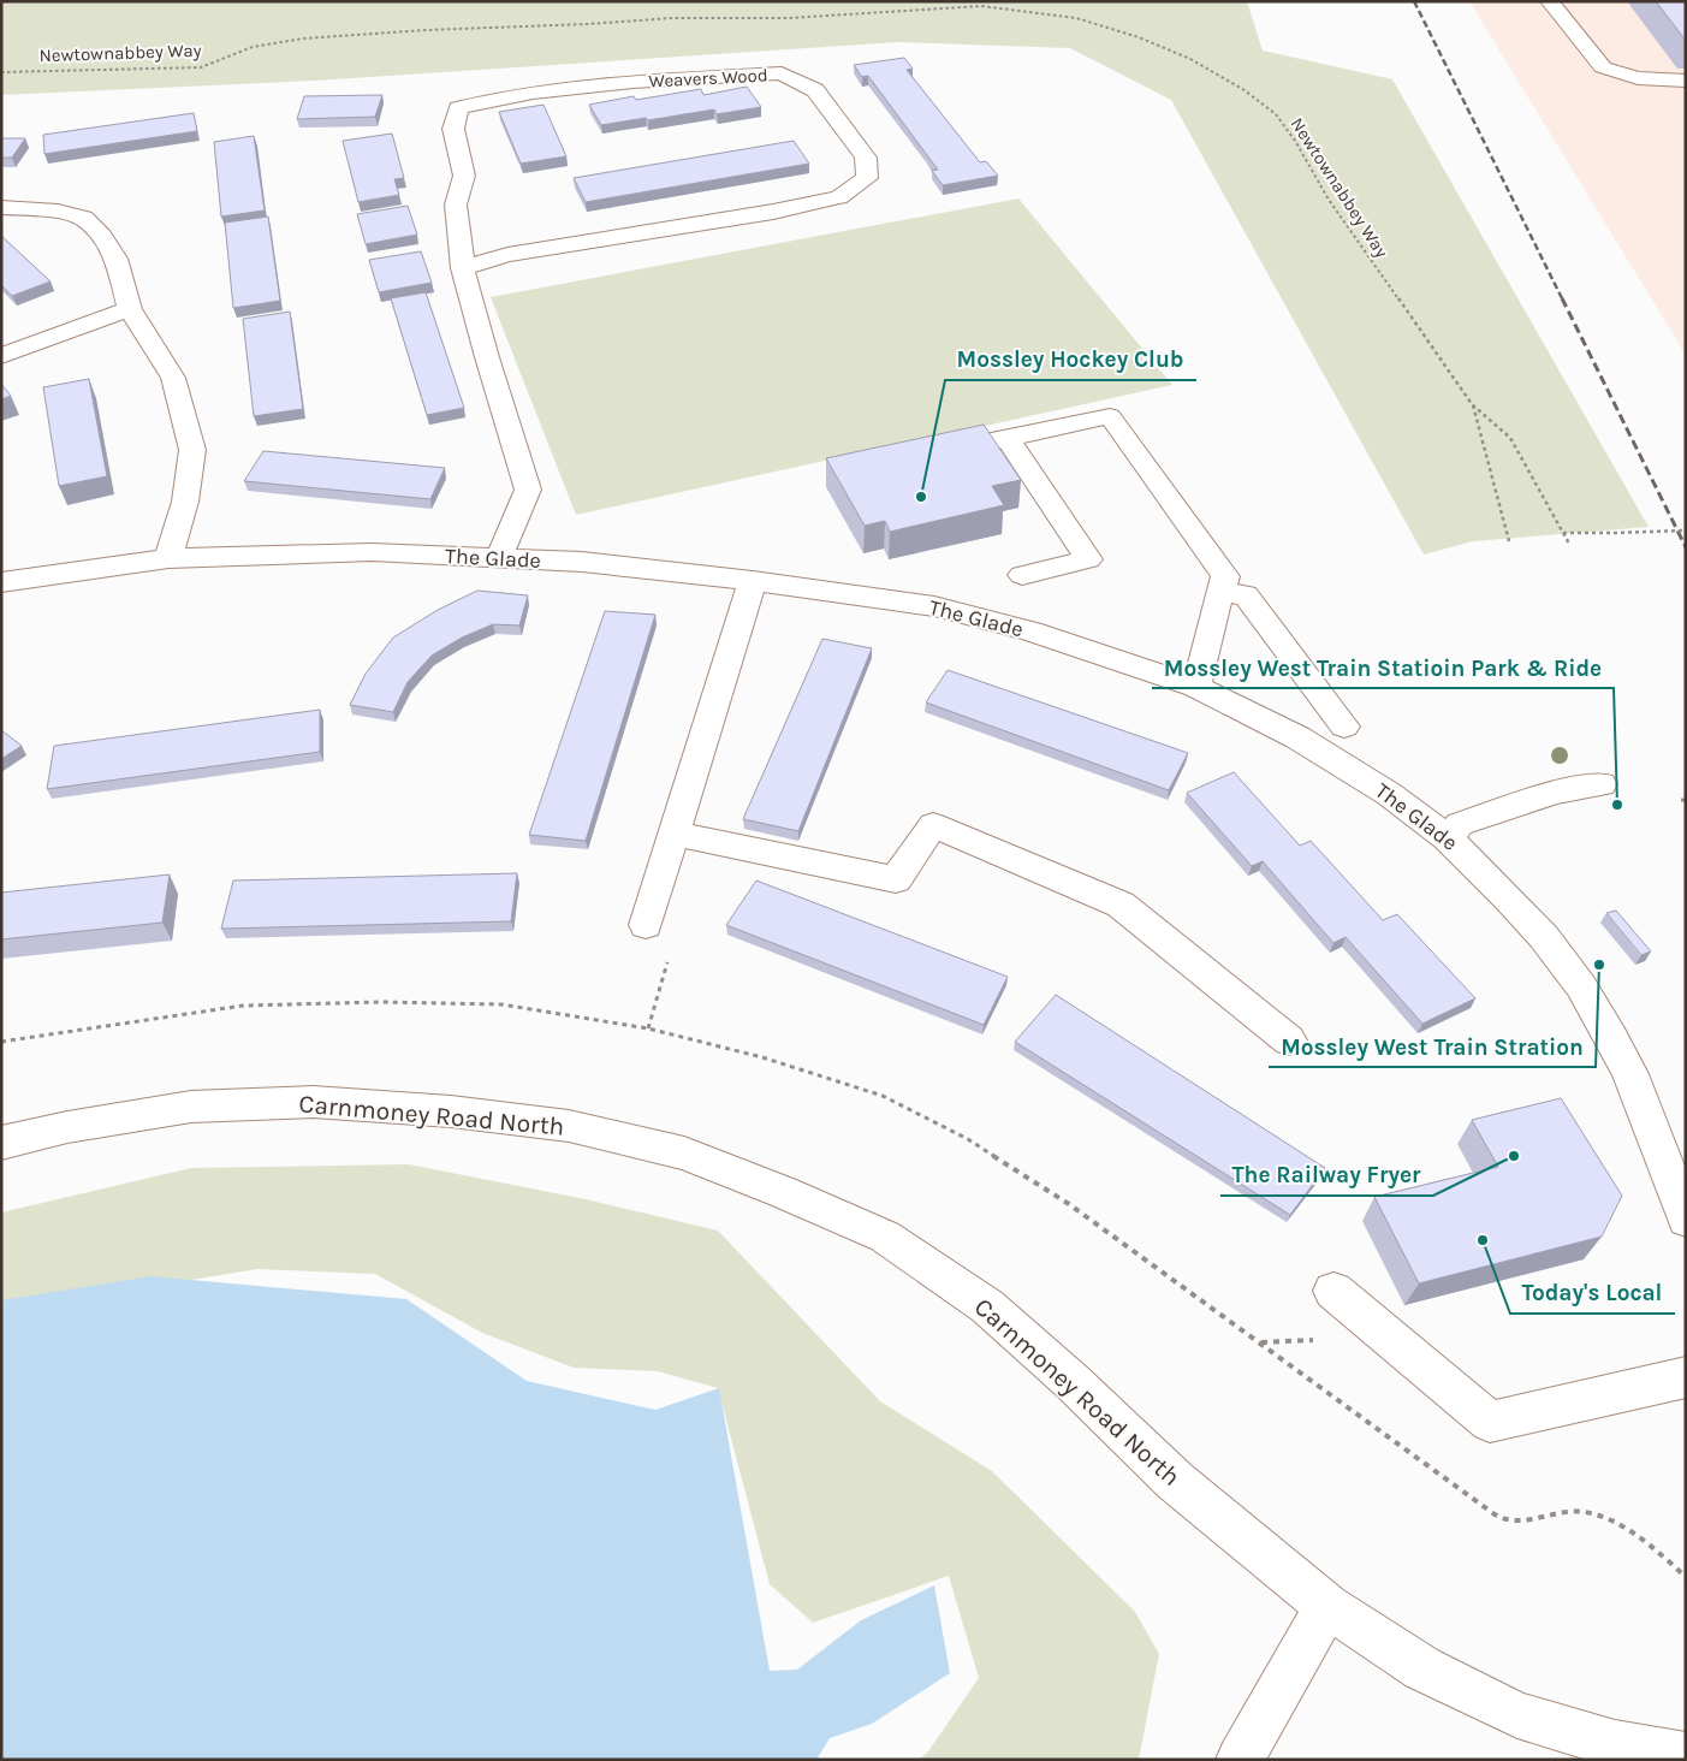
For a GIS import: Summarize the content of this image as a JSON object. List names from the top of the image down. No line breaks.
{"streets":{"street":["Weavers Wood","The Glade","Carnmoney Road North"],"path":["Newtownabbey Way"]},"crossings":[["Weavers Wood","The Glade"]],"places":["Mossley Hockey Club","Mossley West Train Statioin Park & Ride","Mossley West Train Stration","The Railway Fryer","Today's Local"]}
